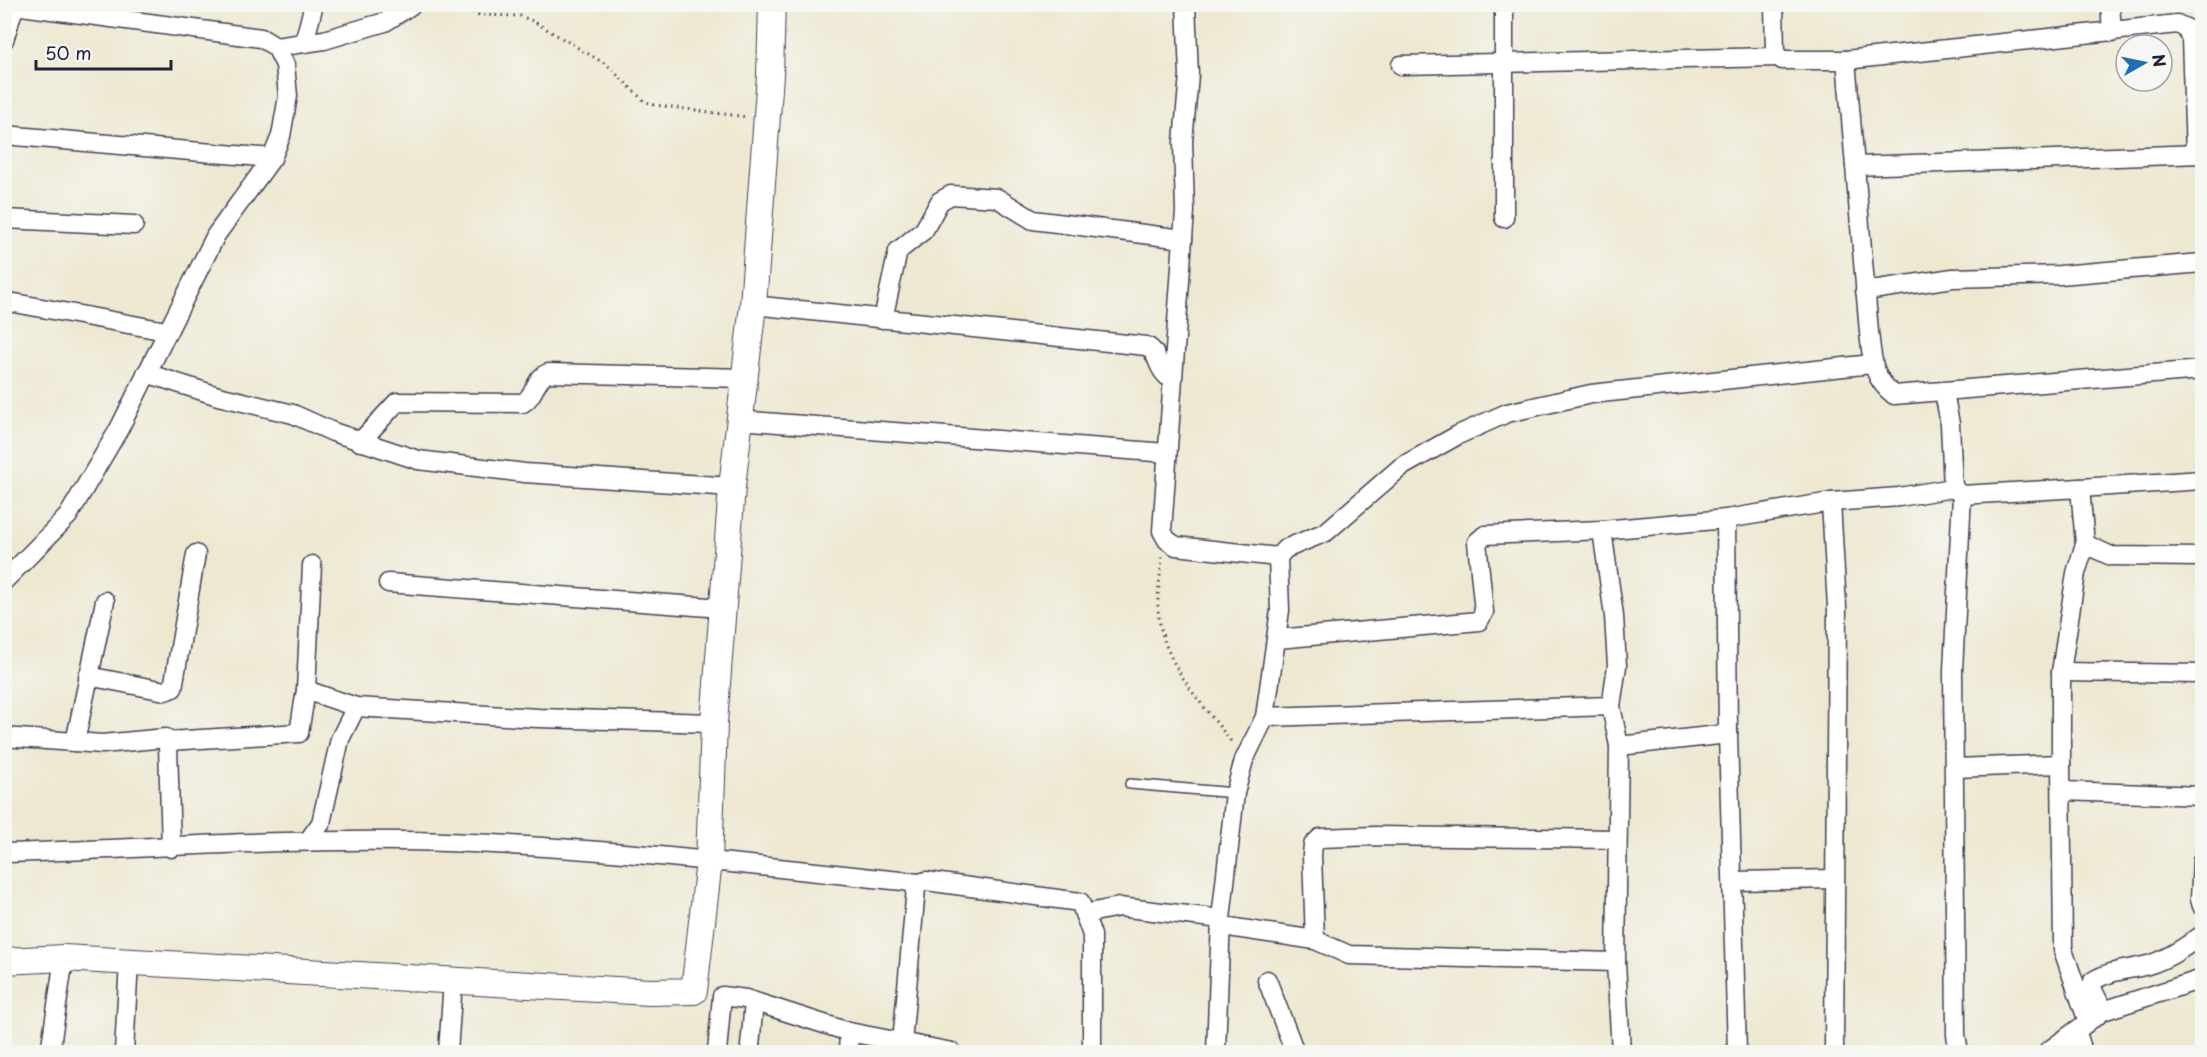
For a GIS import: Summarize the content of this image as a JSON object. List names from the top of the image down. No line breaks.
{"scale_bar":"50 m","north":"right"}
